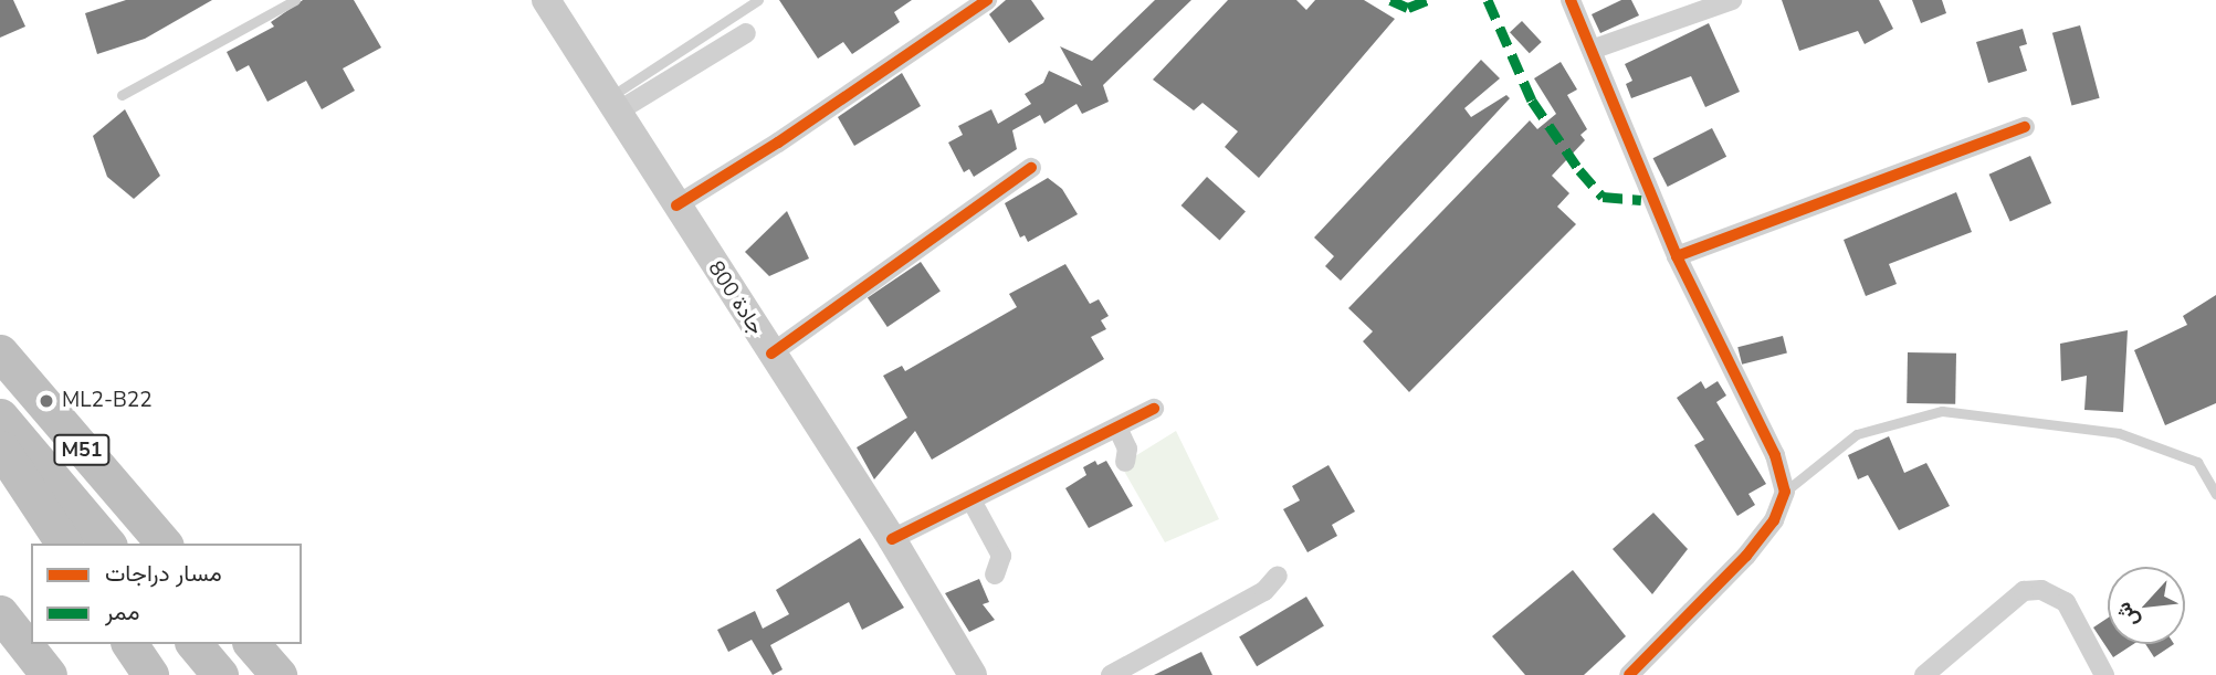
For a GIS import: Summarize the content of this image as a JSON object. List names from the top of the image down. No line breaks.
{"streets":{"highway":["M51"],"main road":["جادة 800"]},"places":["ML2-B22"],"legend":["مسار دراجات","ممر"],"north":"bottom left"}
